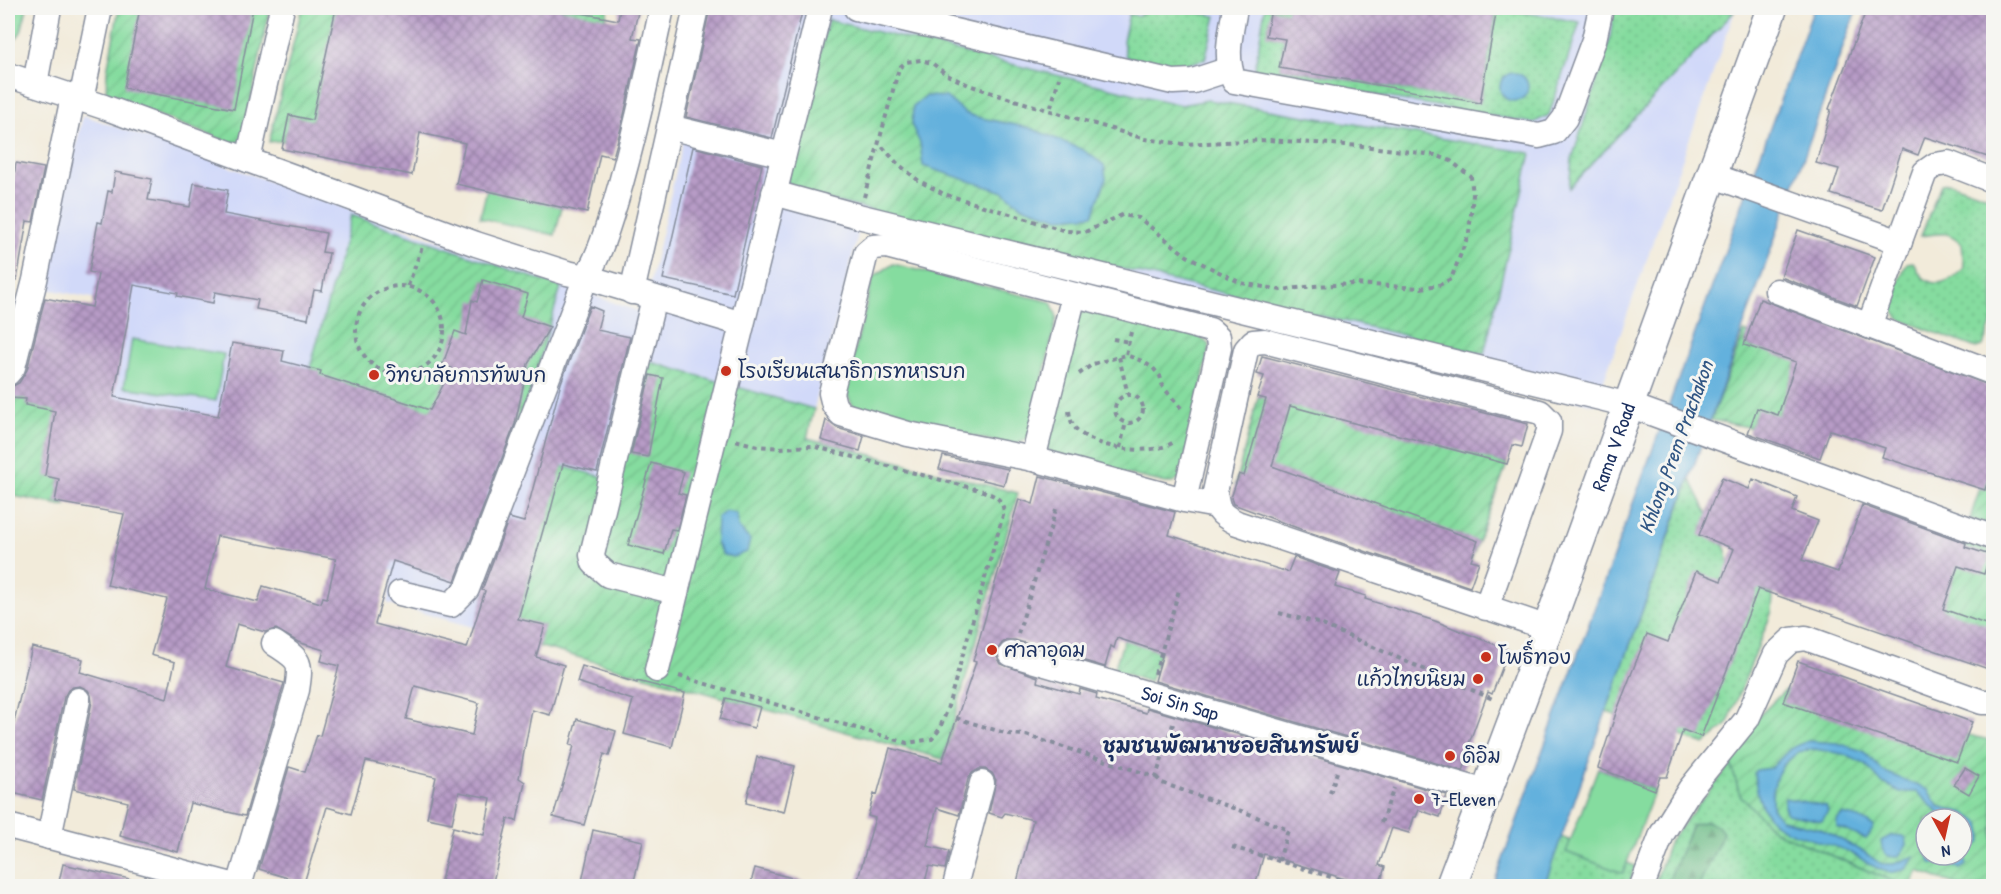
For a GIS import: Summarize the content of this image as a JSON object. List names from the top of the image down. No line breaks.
{"streets":{"main road":["Rama V Road"],"street":["Soi Sin Sap"]},"crossings":[["Rama V Road","Soi Sin Sap"]],"districts":["ชุมชนพัฒนาซอยสินทรัพย์"],"water":["Khlong Prem Prachakon"],"places":["โรงเรียนเสนาธิการทหารบก","วิทยาลัยการทัพบก","ศาลาอุดม","โพธิ์ทอง","แก้วไทยนิยม","ดิอิม","7-Eleven"],"north":"bottom"}
